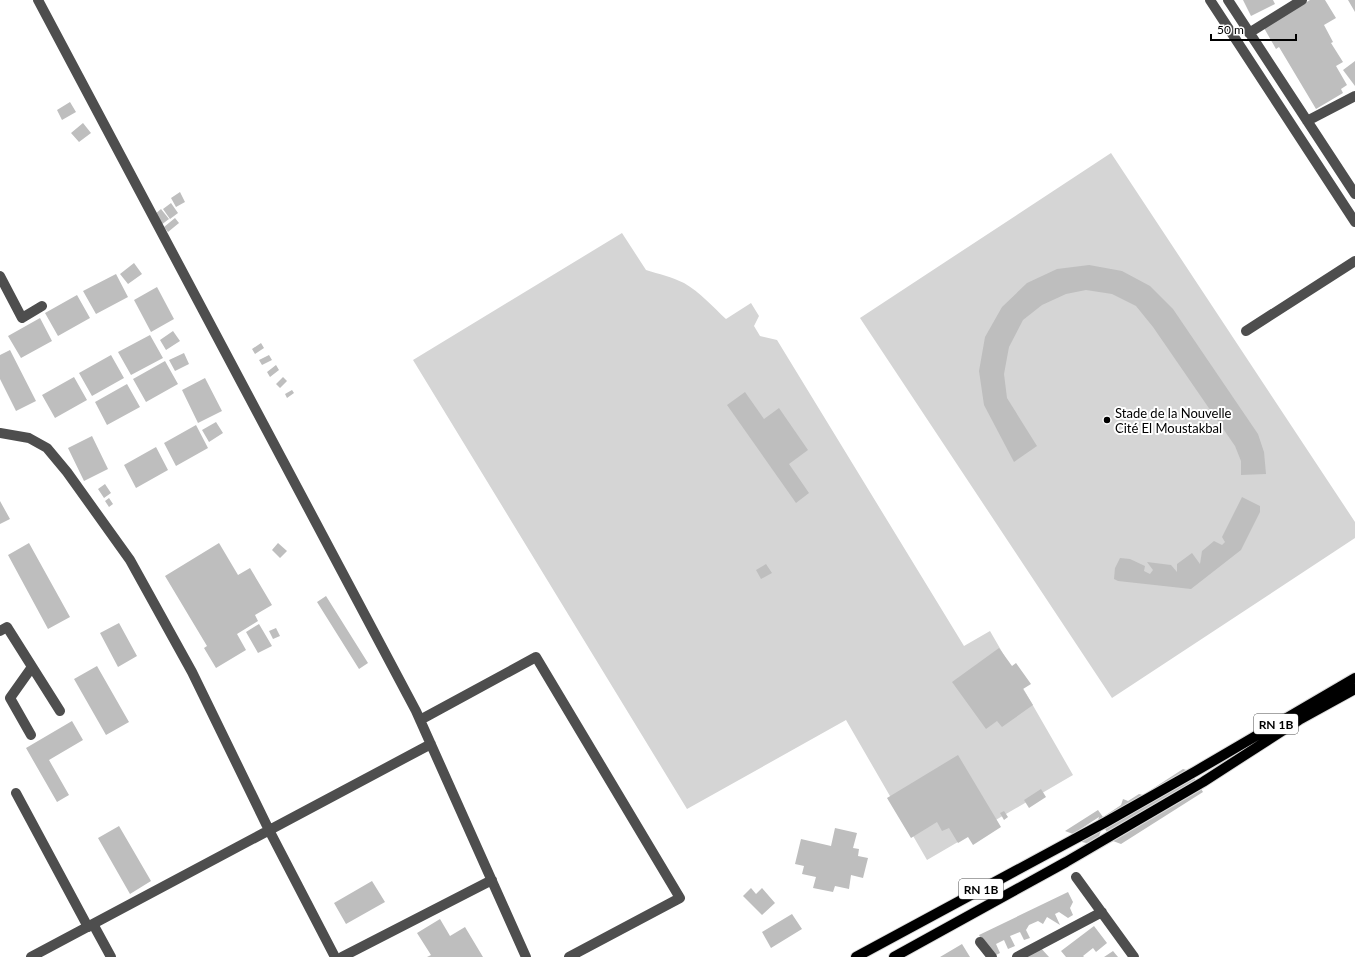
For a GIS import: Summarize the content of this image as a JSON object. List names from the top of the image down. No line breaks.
{"streets":{"main road":["RN 1B"]},"places":["Stade de la Nouvelle Cité El Moustakbal"],"scale_bar":"50 m"}
